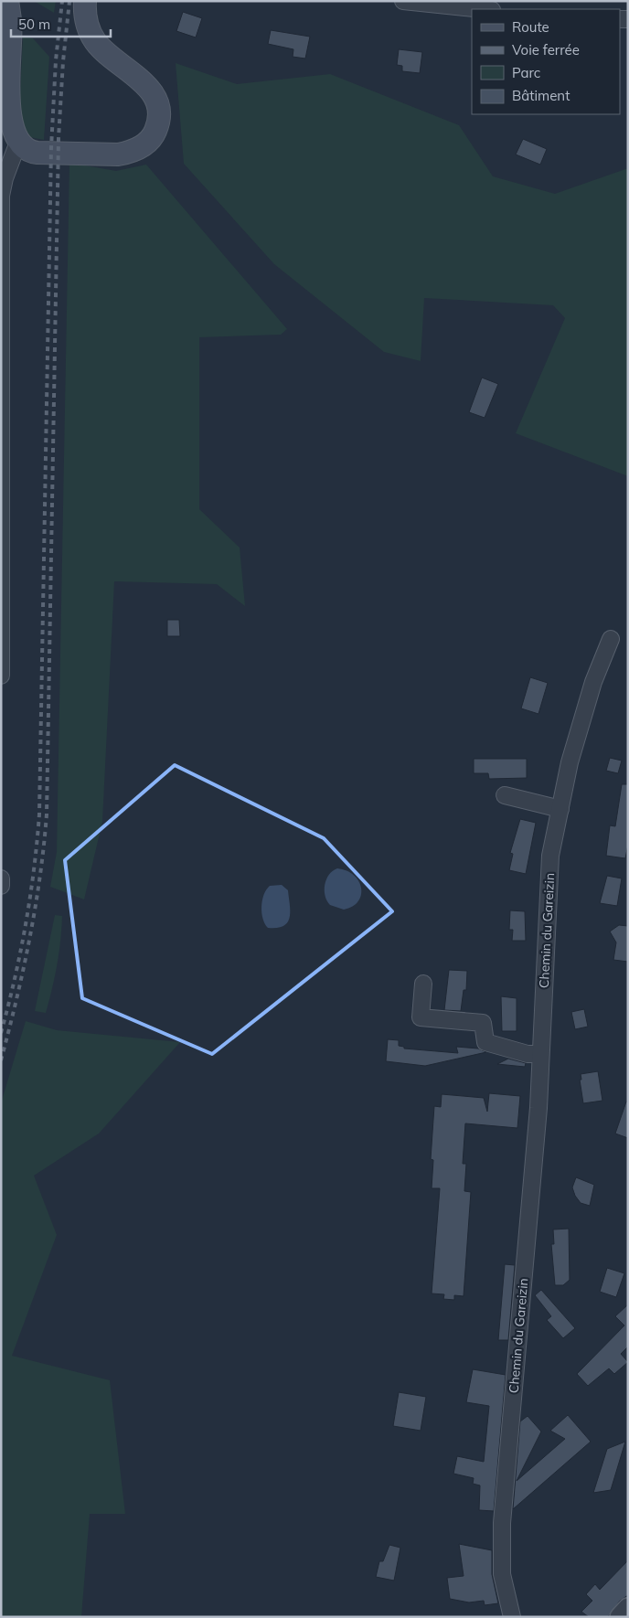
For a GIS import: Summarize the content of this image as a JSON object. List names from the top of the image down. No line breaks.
{"streets":{"street":["Chemin du Gareizin"]},"legend":["Route","Voie ferrée","Parc","Bâtiment"],"scale_bar":"50 m"}
